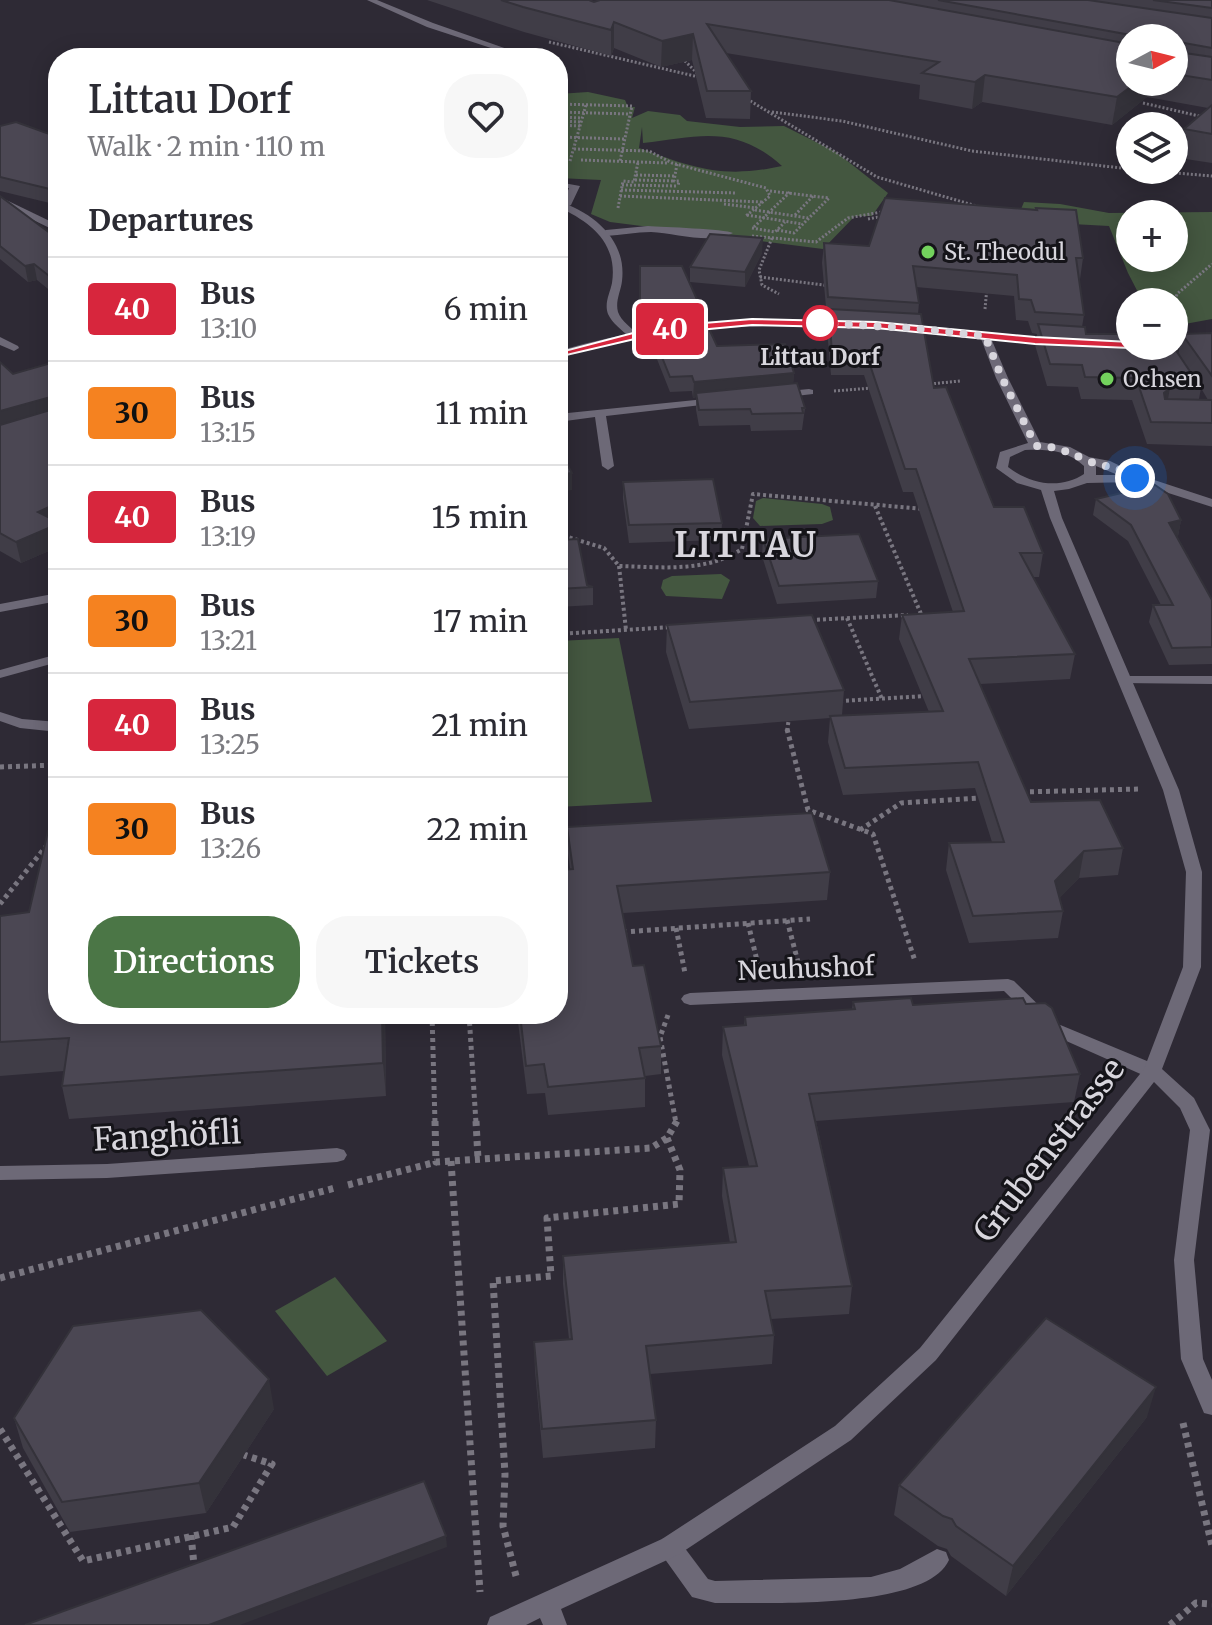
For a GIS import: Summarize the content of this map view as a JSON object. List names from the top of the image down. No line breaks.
{"streets":{"street":["Neuhushof","Fanghöfli","Grubenstrasse"]},"crossings":[["Neuhushof","Grubenstrasse"]],"districts":["LITTAU"],"places":["St. Theodul","Littau Dorf","Ochsen"],"lines":["bus line 40"],"north":"right","page":{"on_map":"40","map_buttons":["+","−"],"heading":[["Littau Dorf","Walk · 2 min · 110 m"],"Departures"],"list":[{"mark":"40","name":"Bus","note":"13:10","value":"6 min"},{"mark":"30","name":"Bus","note":"13:15","value":"11 min"},{"mark":"40","name":"Bus","note":"13:19","value":"15 min"},{"mark":"30","name":"Bus","note":"13:21","value":"17 min"},{"mark":"40","name":"Bus","note":"13:25","value":"21 min"},{"mark":"30","name":"Bus","note":"13:26","value":"22 min"}],"buttons":["Directions","Tickets"]}}
